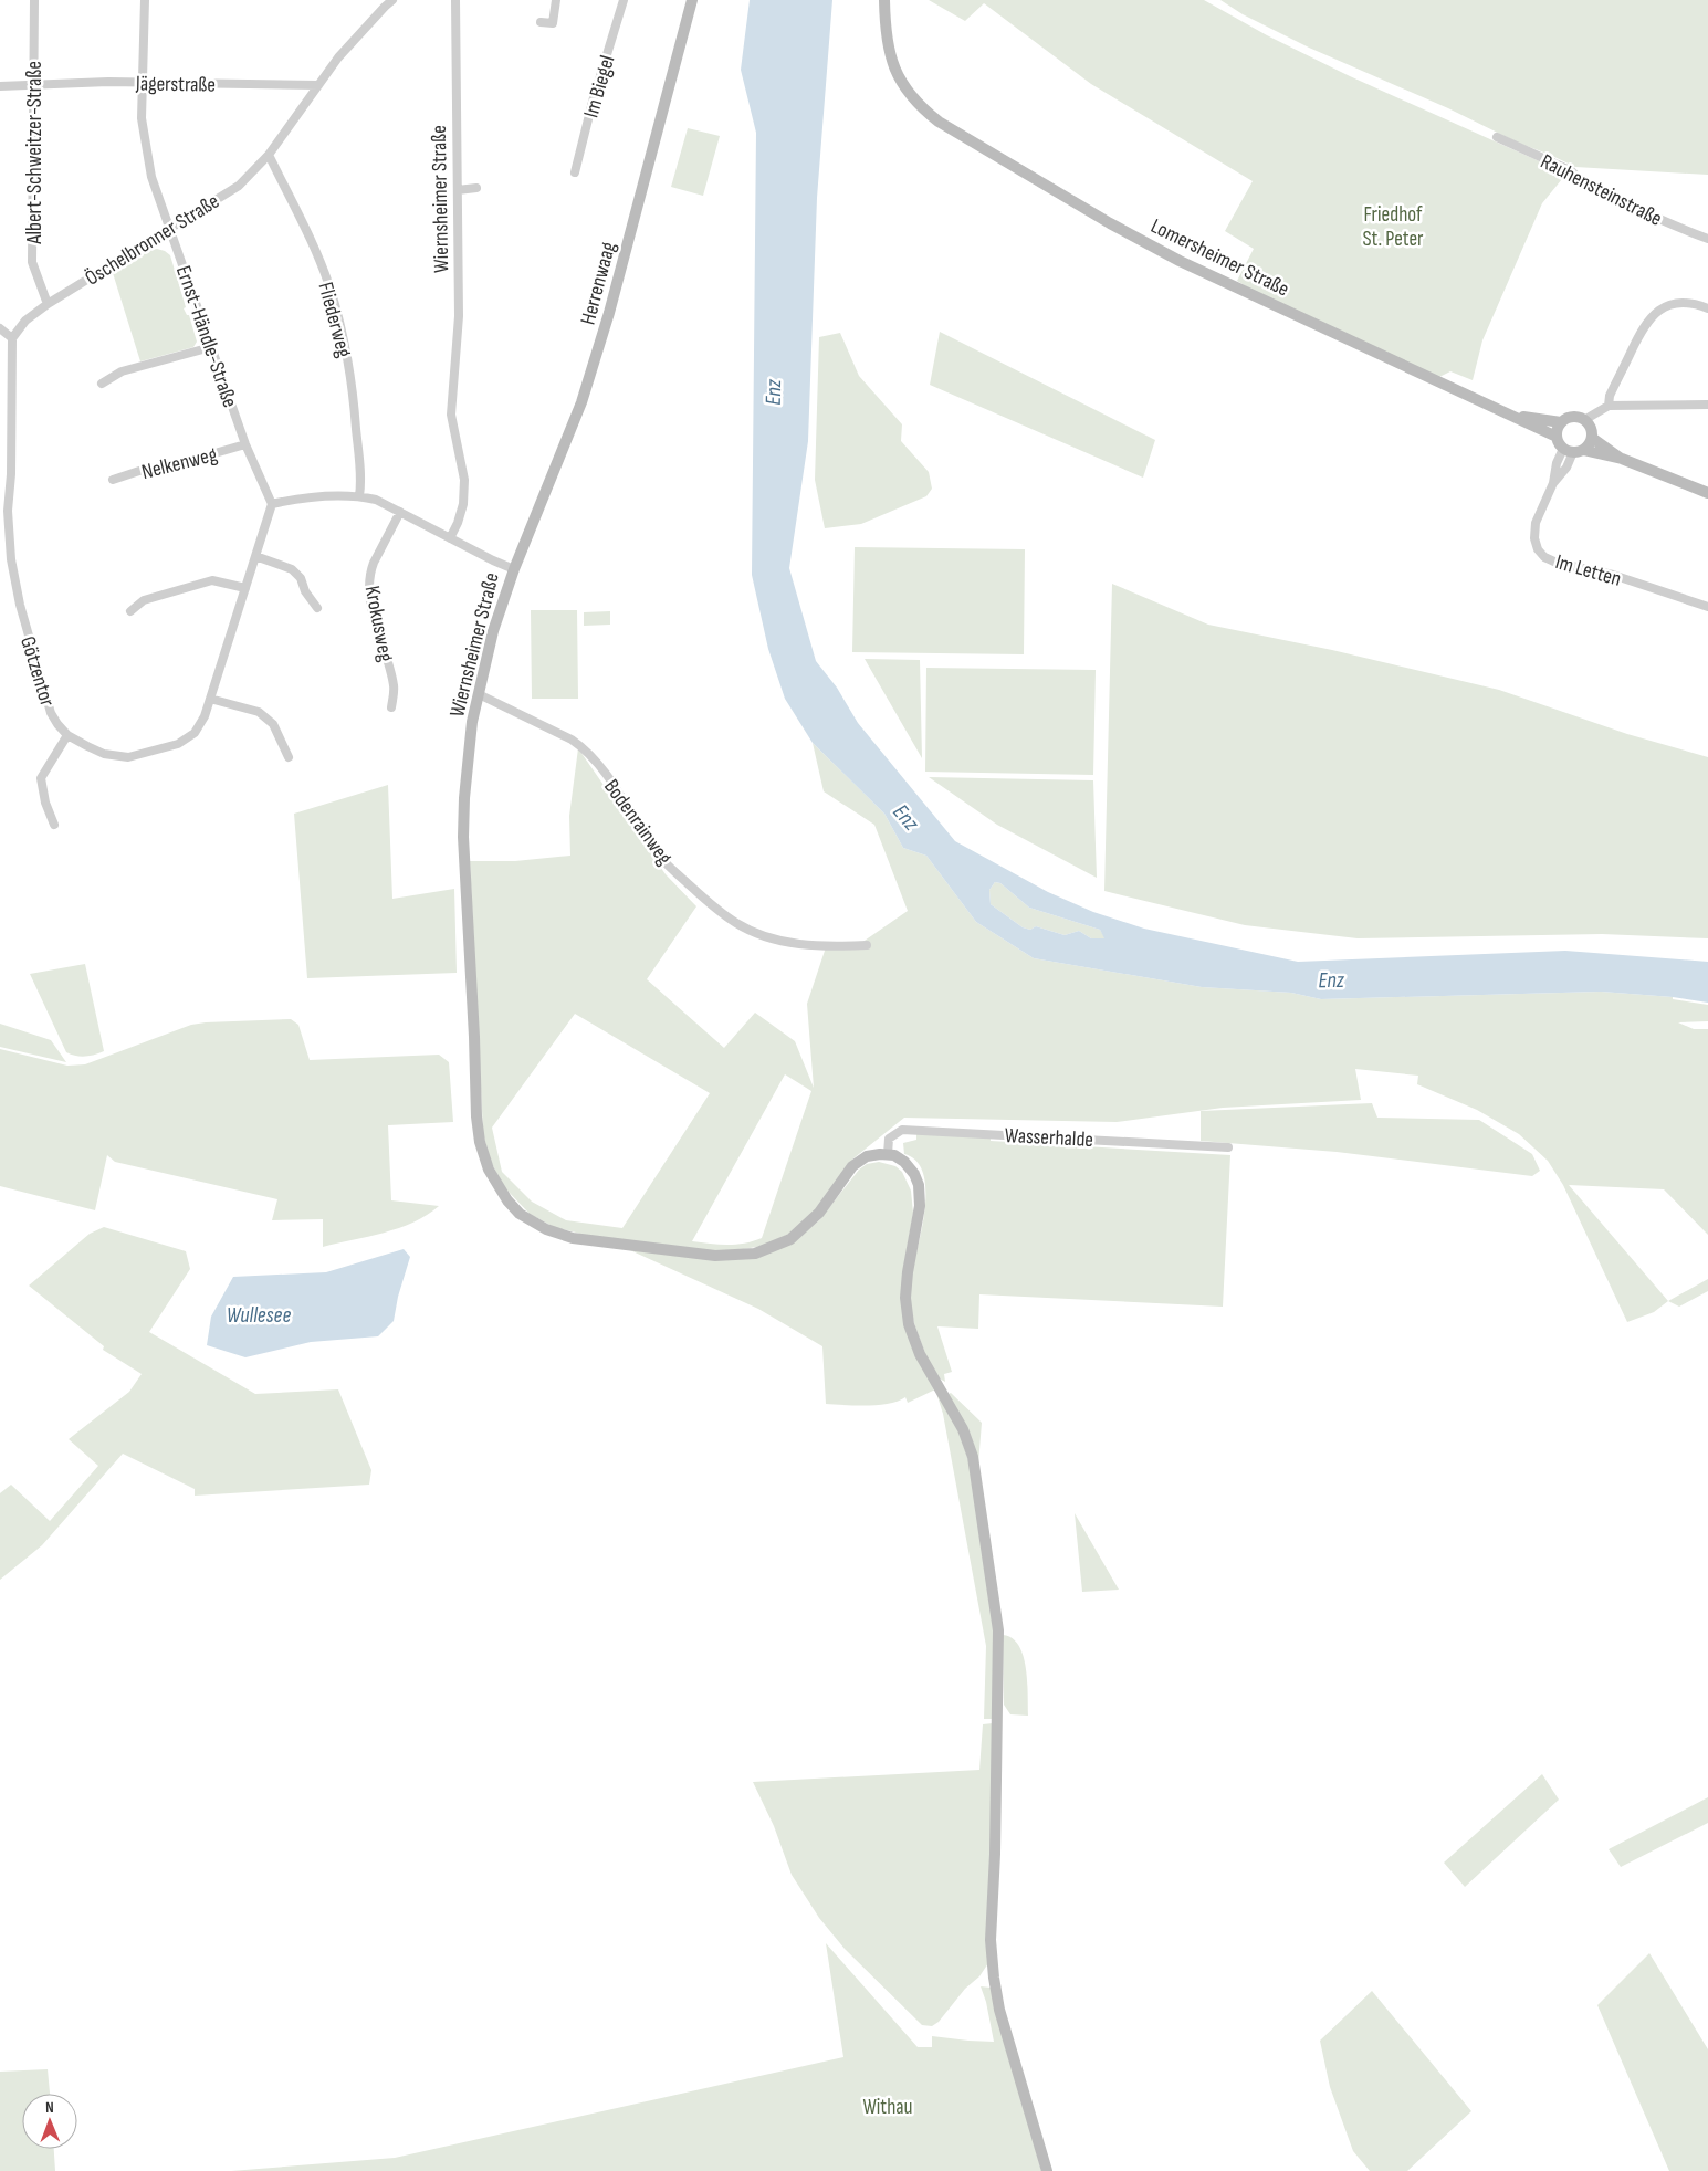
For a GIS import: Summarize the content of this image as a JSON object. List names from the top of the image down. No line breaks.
{"streets":{"main road":["Wiernsheimer Straße","Lomersheimer Straße","Herrenwaag"],"street":["Jägerstraße","Im Biegel","Albert-Schweitzer-Straße","Rauhensteinstraße","Öschelbronner Straße","Fliederweg","Ernst-Händle-Straße","Nelkenweg","Im Letten","Krokusweg","Götzentor","Bodenrainweg","Wasserhalde"]},"crossings":[["Jägerstraße","Albert-Schweitzer-Straße"],["Jägerstraße","Öschelbronner Straße"],["Jägerstraße","Ernst-Händle-Straße"],["Albert-Schweitzer-Straße","Öschelbronner Straße"],["Wiernsheimer Straße","Herrenwaag"],["Wiernsheimer Straße","Bodenrainweg"],["Wiernsheimer Straße","Wasserhalde"],["Öschelbronner Straße","Fliederweg"],["Öschelbronner Straße","Ernst-Händle-Straße"],["Öschelbronner Straße","Götzentor"],["Lomersheimer Straße","Im Letten"],["Ernst-Händle-Straße","Nelkenweg"],["Ernst-Händle-Straße","Götzentor"]],"water":["Enz","Wullesee"],"parks":["Friedhof St. Peter","Withau"],"north":"top"}
